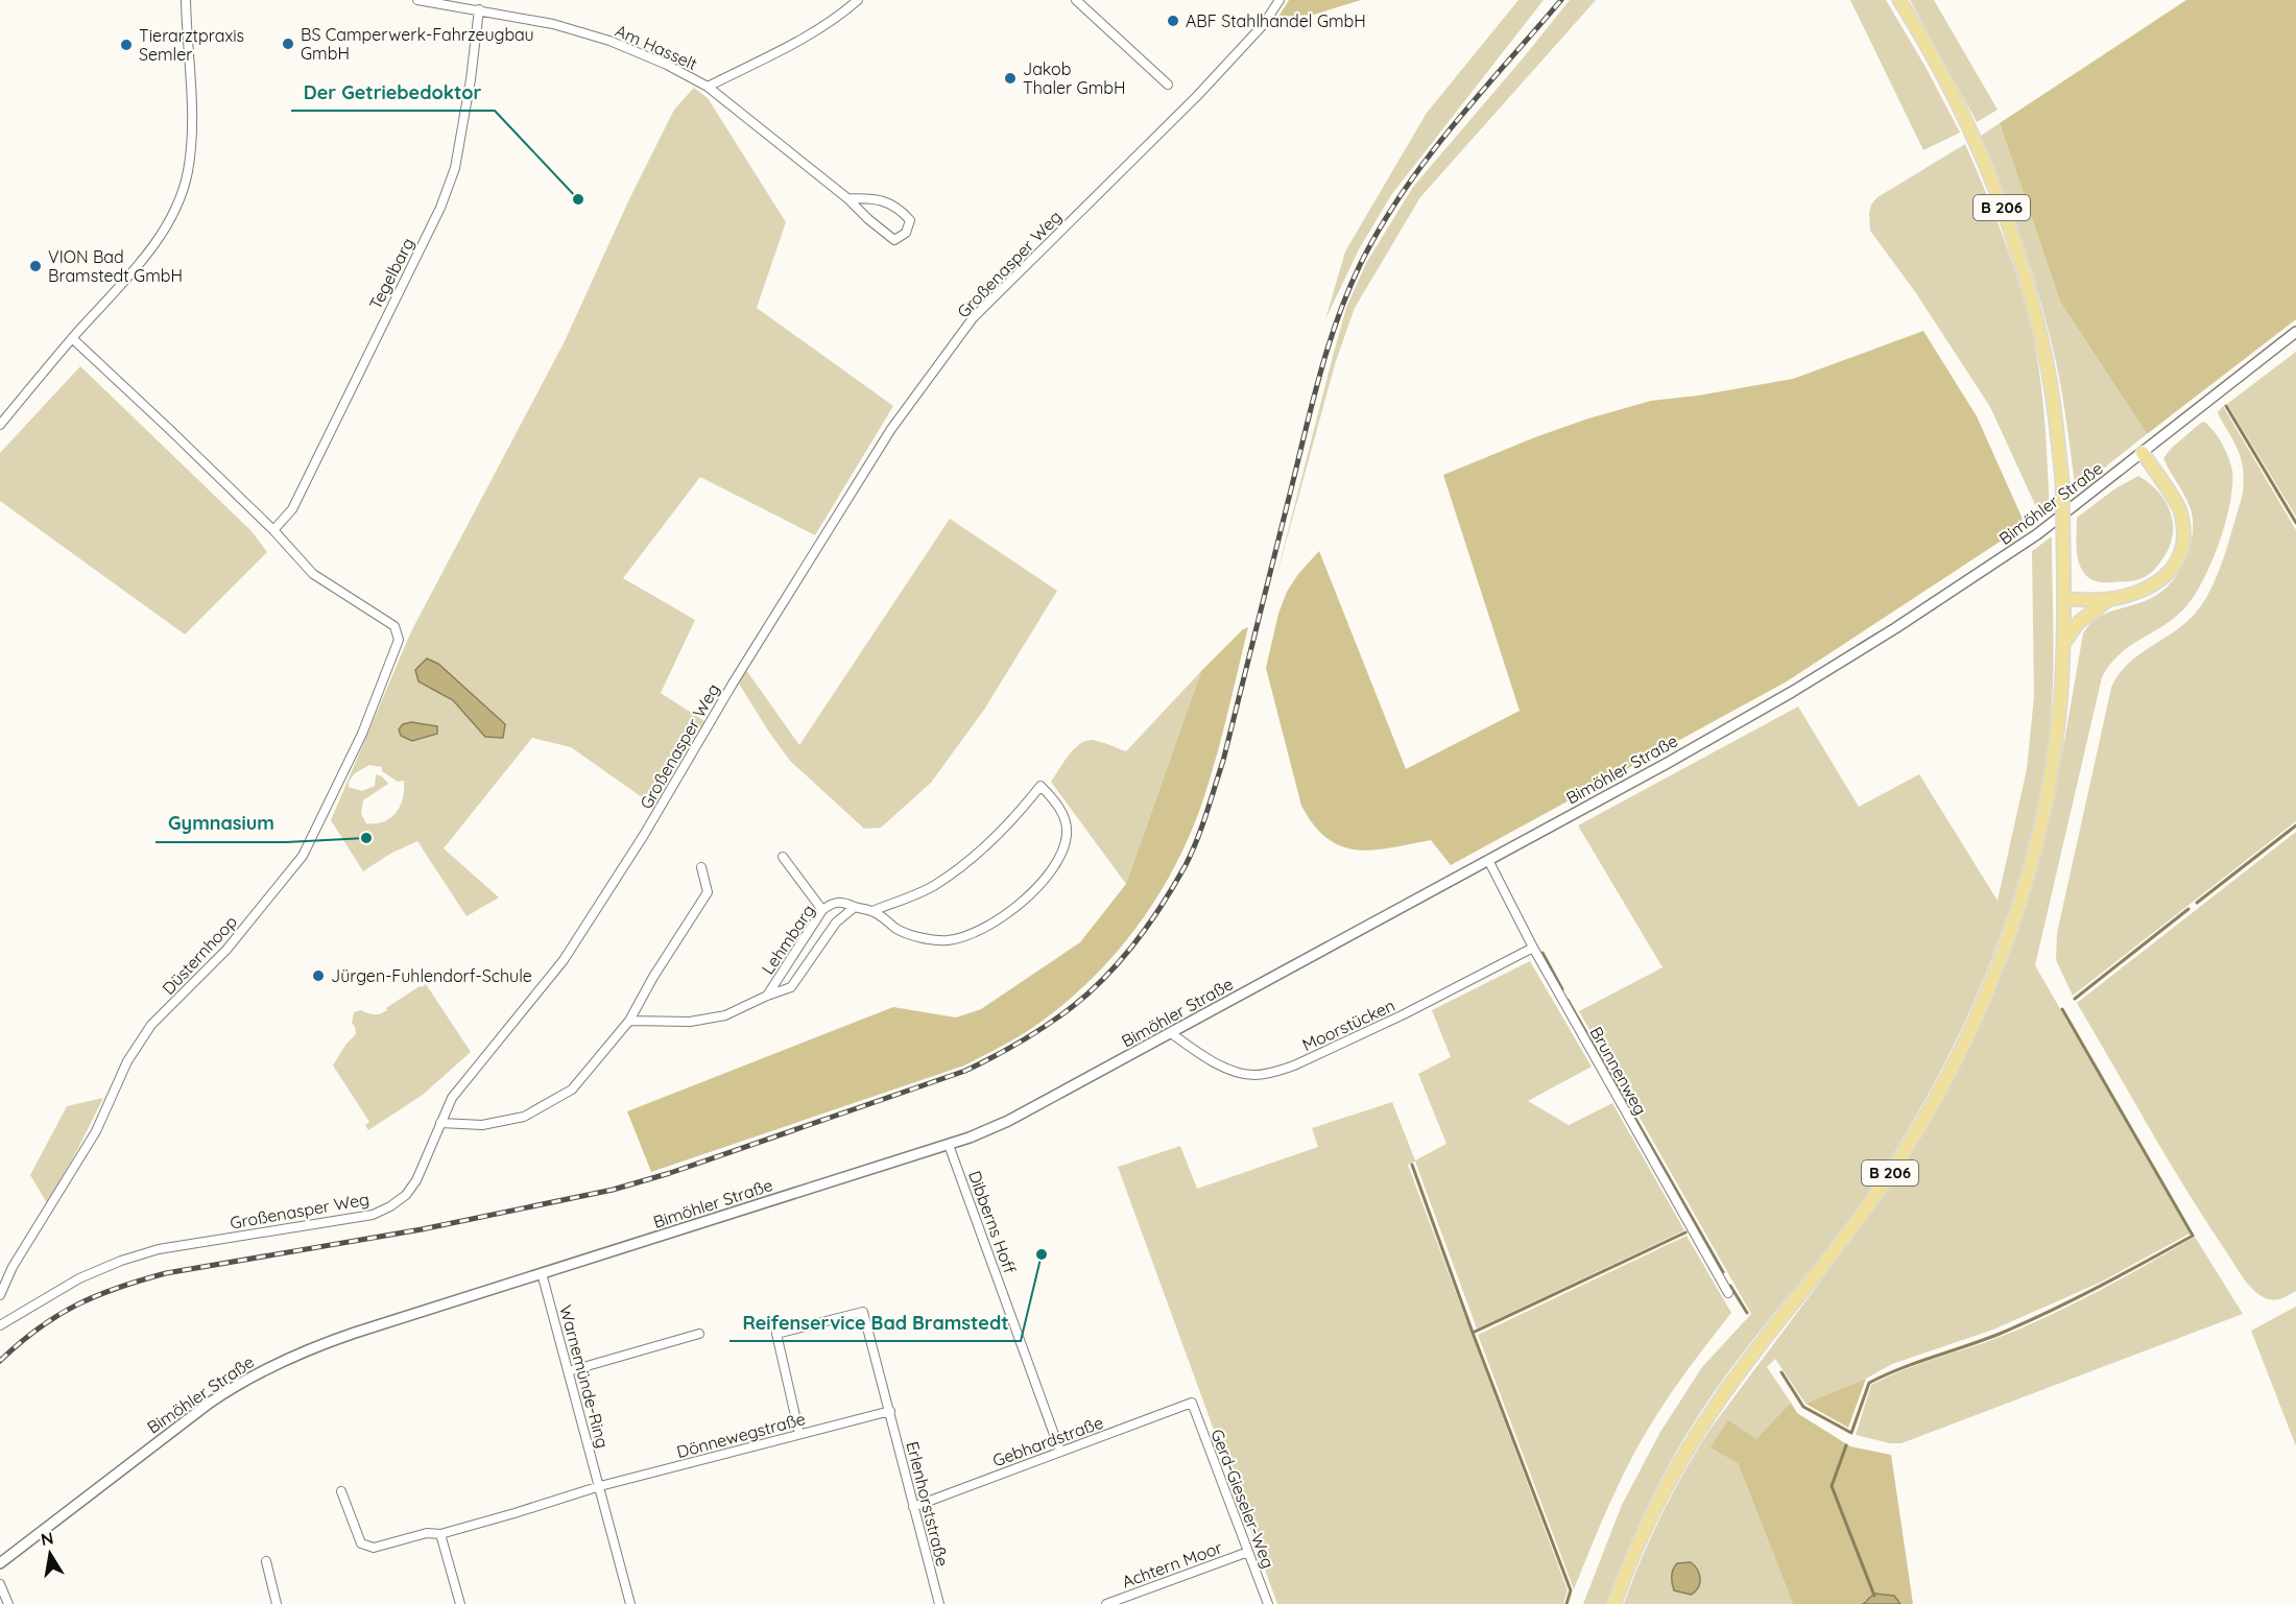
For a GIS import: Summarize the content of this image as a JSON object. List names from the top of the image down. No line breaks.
{"streets":{"main road":["B 206"],"street":["Am Hasselt","Großenasper Weg","Tegelbarg","Bimöhler Straße","Lehmbarg","Düsternhoop","Moorstücken","Brunnenweg","Dibberns Hoff","Warnemünde-Ring","Dönnewegstraße","Gebhardstraße","Gerd-Gieseler-Weg","Erlenhorststraße","Achtern Moor"]},"crossings":[["Am Hasselt","Tegelbarg"],["Tegelbarg","Düsternhoop"],["Bimöhler Straße","Moorstücken"],["Bimöhler Straße","Brunnenweg"],["Bimöhler Straße","Dibberns Hoff"],["Bimöhler Straße","Warnemünde-Ring"],["Moorstücken","Brunnenweg"],["Dibberns Hoff","Gebhardstraße"],["Warnemünde-Ring","Dönnewegstraße"],["Dönnewegstraße","Erlenhorststraße"],["Gebhardstraße","Gerd-Gieseler-Weg"],["Gebhardstraße","Erlenhorststraße"],["Gerd-Gieseler-Weg","Achtern Moor"]],"places":["ABF Stahlhandel GmbH","BS Camperwerk-Fahrzeugbau GmbH","Tierarztpraxis Semler","Jakob Thaler GmbH","Der Getriebedoktor","VION Bad Bramstedt GmbH","Gymnasium","Jürgen-Fuhlendorf-Schule","Reifenservice Bad Bramstedt"],"north":"top"}
